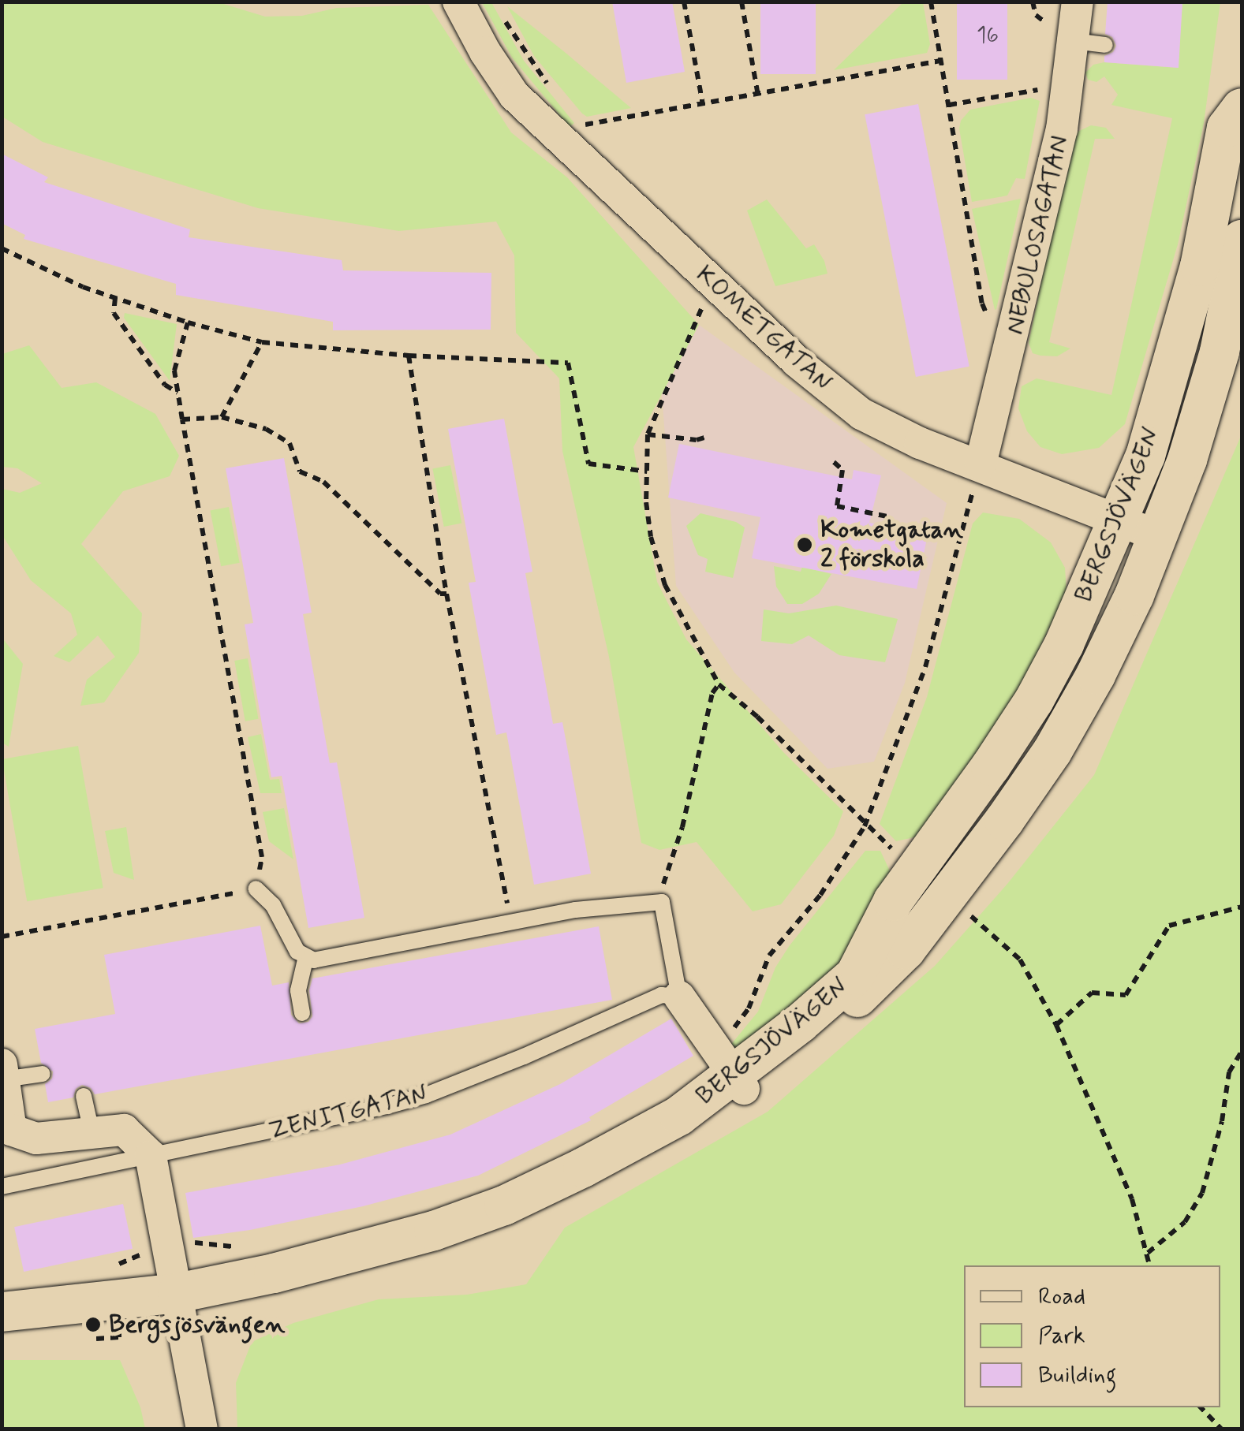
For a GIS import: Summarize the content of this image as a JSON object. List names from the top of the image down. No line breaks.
{"streets":{"street":["NEBULOSAGATAN","KOMETGATAN","BERGSJÖVÄGEN"],"lane":["ZENITGATAN"]},"crossings":[["NEBULOSAGATAN","KOMETGATAN"],["KOMETGATAN","BERGSJÖVÄGEN"]],"places":["Kometgatan 2 förskola","Bergsjösvängen"],"house_numbers":["16"],"legend":["Road","Park","Building"]}
